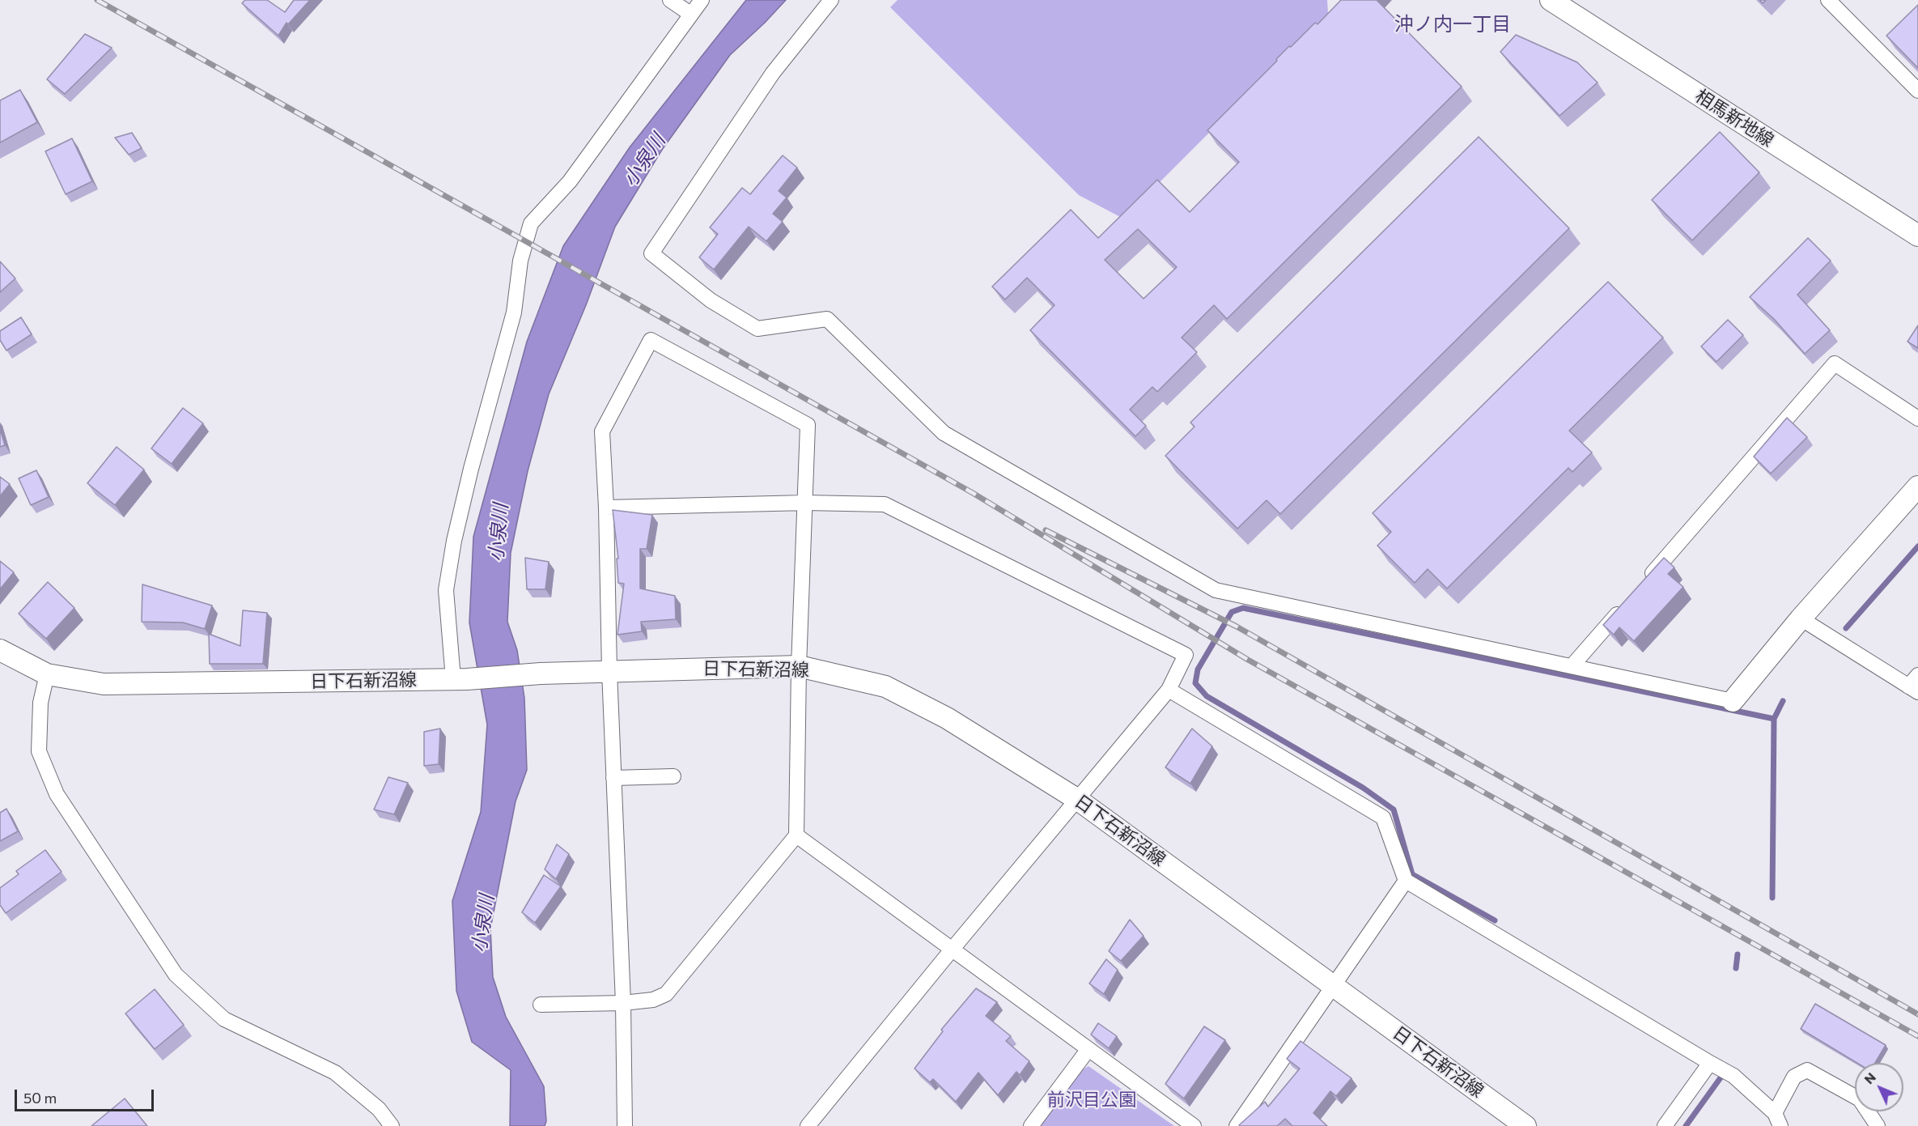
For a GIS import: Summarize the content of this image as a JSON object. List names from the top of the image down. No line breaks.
{"streets":{"main road":["相馬新地線","日下石新沼線"]},"districts":["沖ノ内一丁目"],"water":["小泉川"],"parks":["前沢目公園"],"scale_bar":"50 m","north":"top left"}
